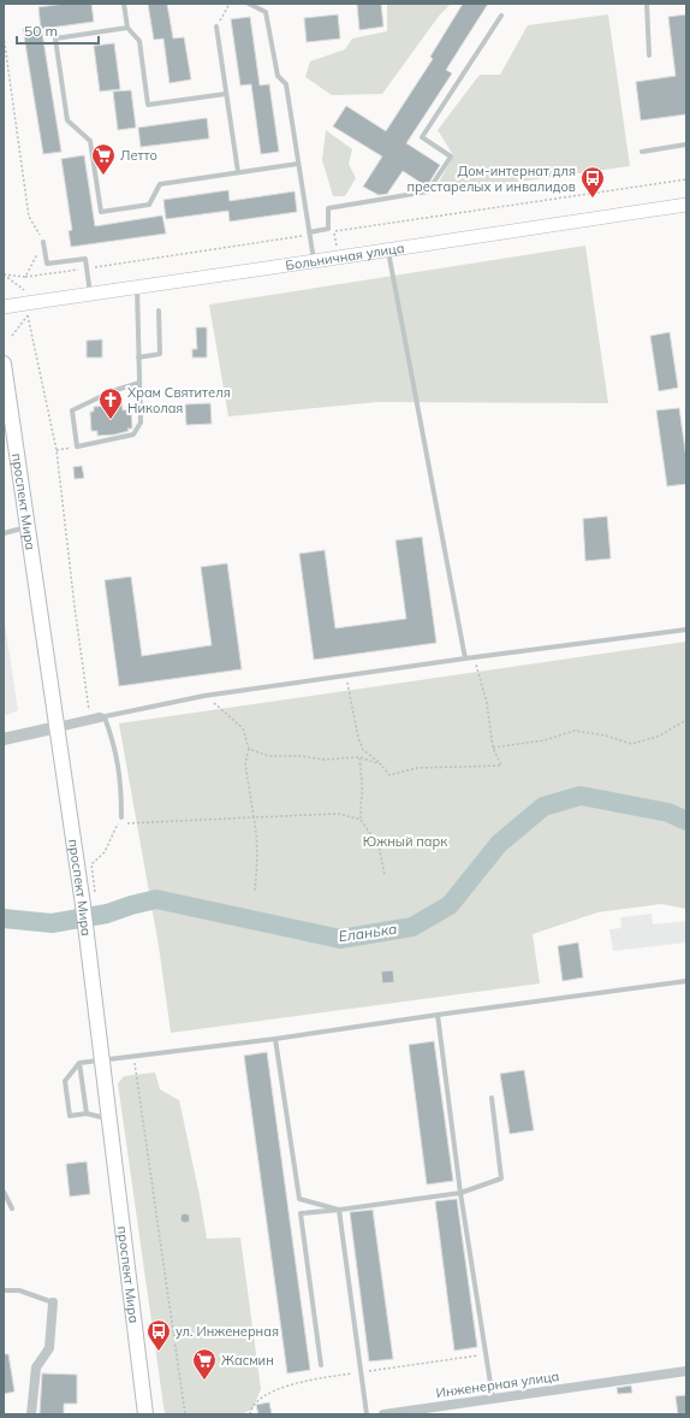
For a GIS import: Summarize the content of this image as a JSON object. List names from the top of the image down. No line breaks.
{"streets":{"main road":["Больничная улица","проспект Мира"],"street":["Инженерная улица"]},"water":["Еланька"],"parks":["Южный парк"],"places":{"supermarket":["Летто","Жасмин"],"bus stop":["Дом-интернат для престарелых и инвалидов","ул. Инженерная"],"church":["Храм Святителя Николая"]},"scale_bar":"50 m"}
